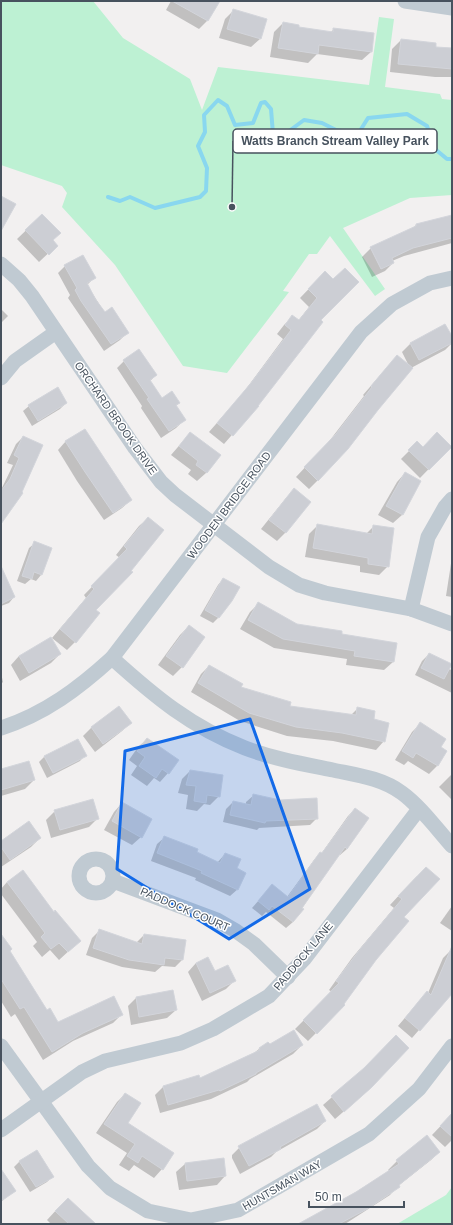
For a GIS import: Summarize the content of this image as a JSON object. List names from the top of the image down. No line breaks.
{"streets":{"street":["ORCHARD BROOK DRIVE","WOODEN BRIDGE ROAD","PADDOCK COURT","PADDOCK LANE","HUNTSMAN WAY"]},"crossings":[["ORCHARD BROOK DRIVE","WOODEN BRIDGE ROAD"],["PADDOCK COURT","PADDOCK LANE"],["PADDOCK LANE","HUNTSMAN WAY"]],"places":["Watts Branch Stream Valley Park"],"scale_bar":"50 m"}
